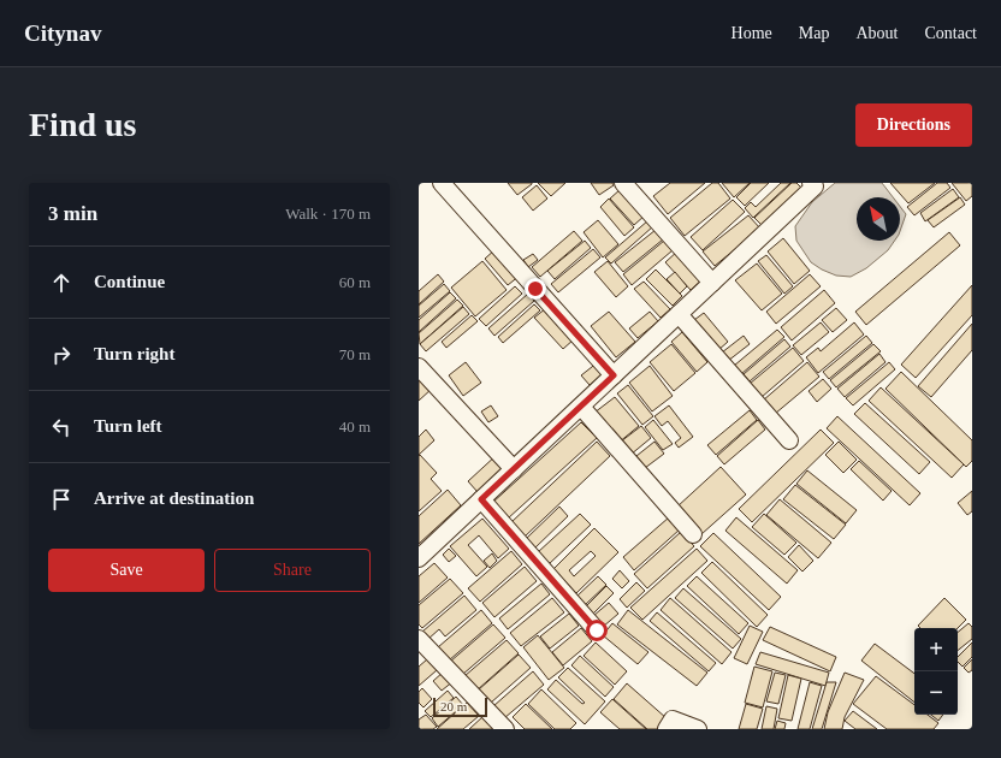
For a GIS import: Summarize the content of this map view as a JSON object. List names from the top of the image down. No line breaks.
{"scale_bar":"20 m","north":"top left","page":{"header":"Citynav","nav":["Home","Map","About","Contact"],"buttons":["Directions",["Save","Share"]],"title":"Find us","heading":["3 min","Walk · 170 m"],"list":[["Continue","60 m"],["Turn right","70 m"],["Turn left","40 m"],"Arrive at destination"],"map_buttons":["+","−"],"scale":"20 m"}}
